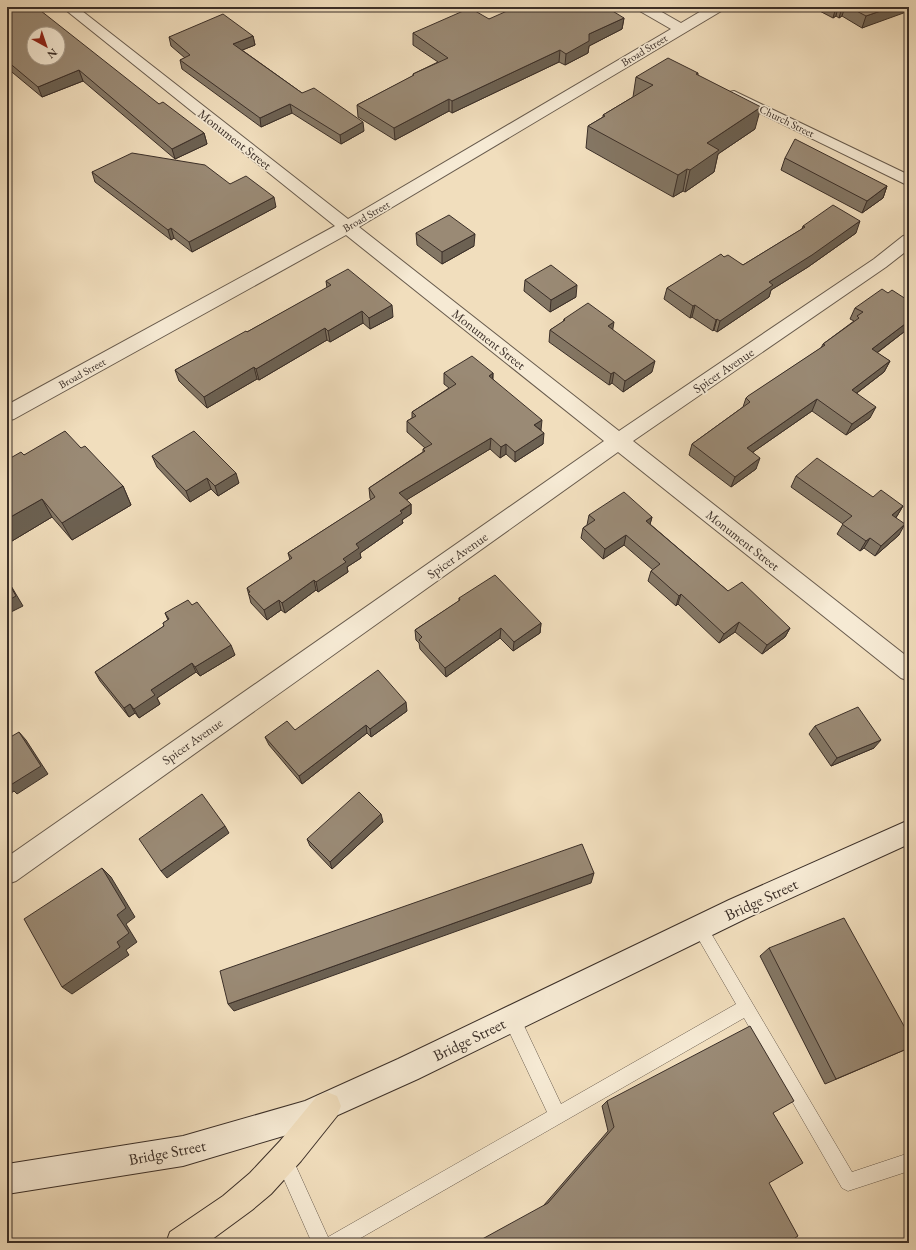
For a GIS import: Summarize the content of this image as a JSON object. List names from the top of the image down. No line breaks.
{"streets":{"street":["Broad Street","Church Street","Monument Street","Spicer Avenue","Bridge Street"]},"crossings":[["Broad Street","Monument Street"],["Monument Street","Spicer Avenue"]],"north":"bottom right"}
